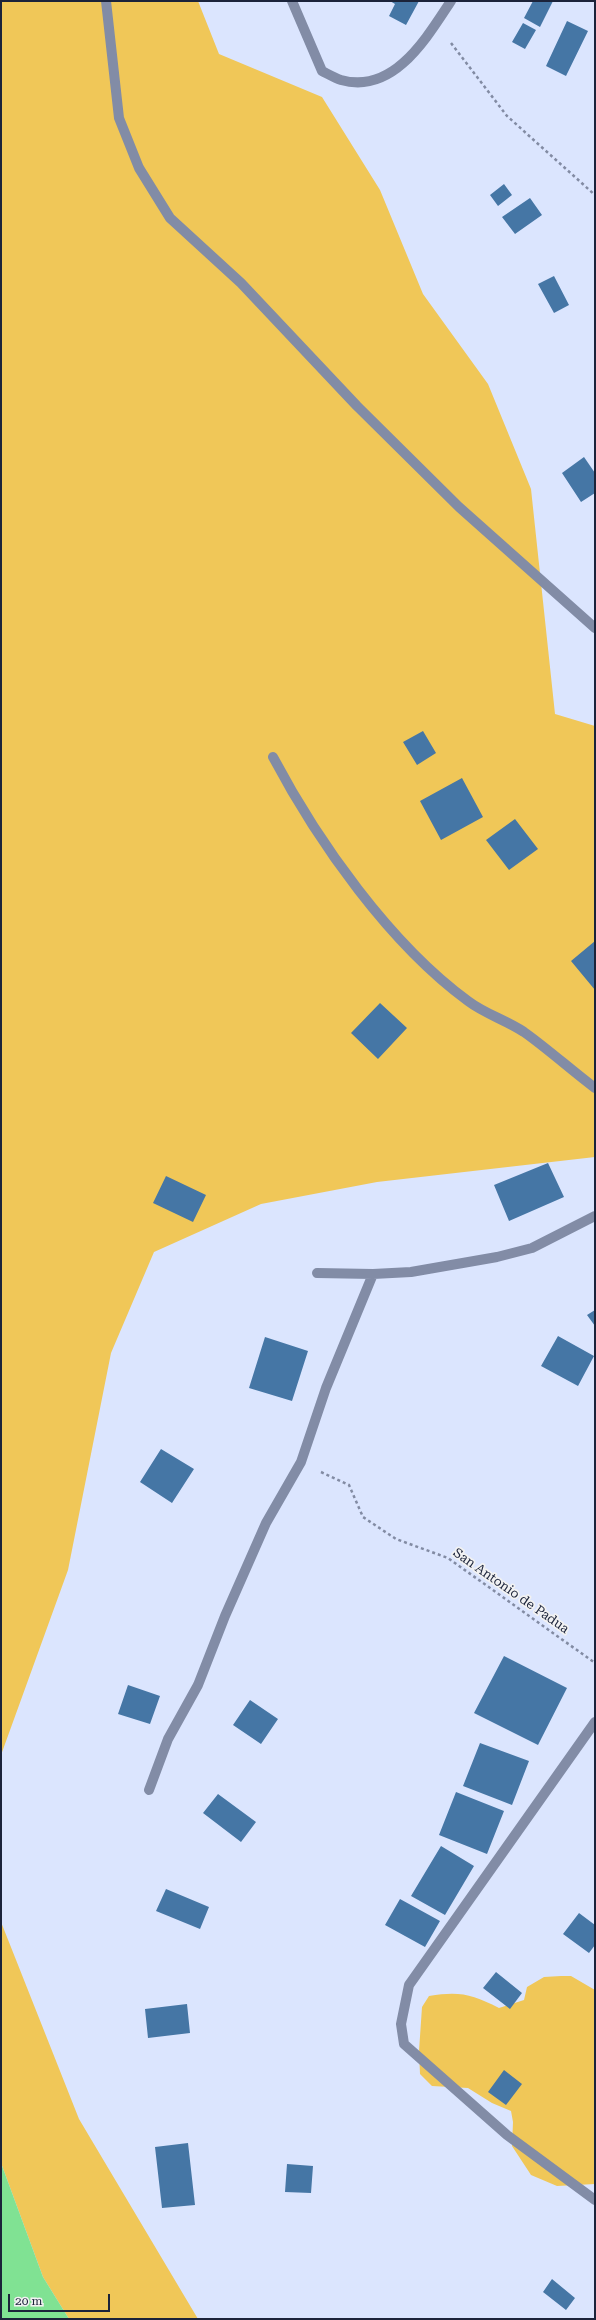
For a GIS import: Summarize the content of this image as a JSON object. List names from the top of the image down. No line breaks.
{"streets":{"path":["San Antonio de Padua"]},"scale_bar":"20 m"}
